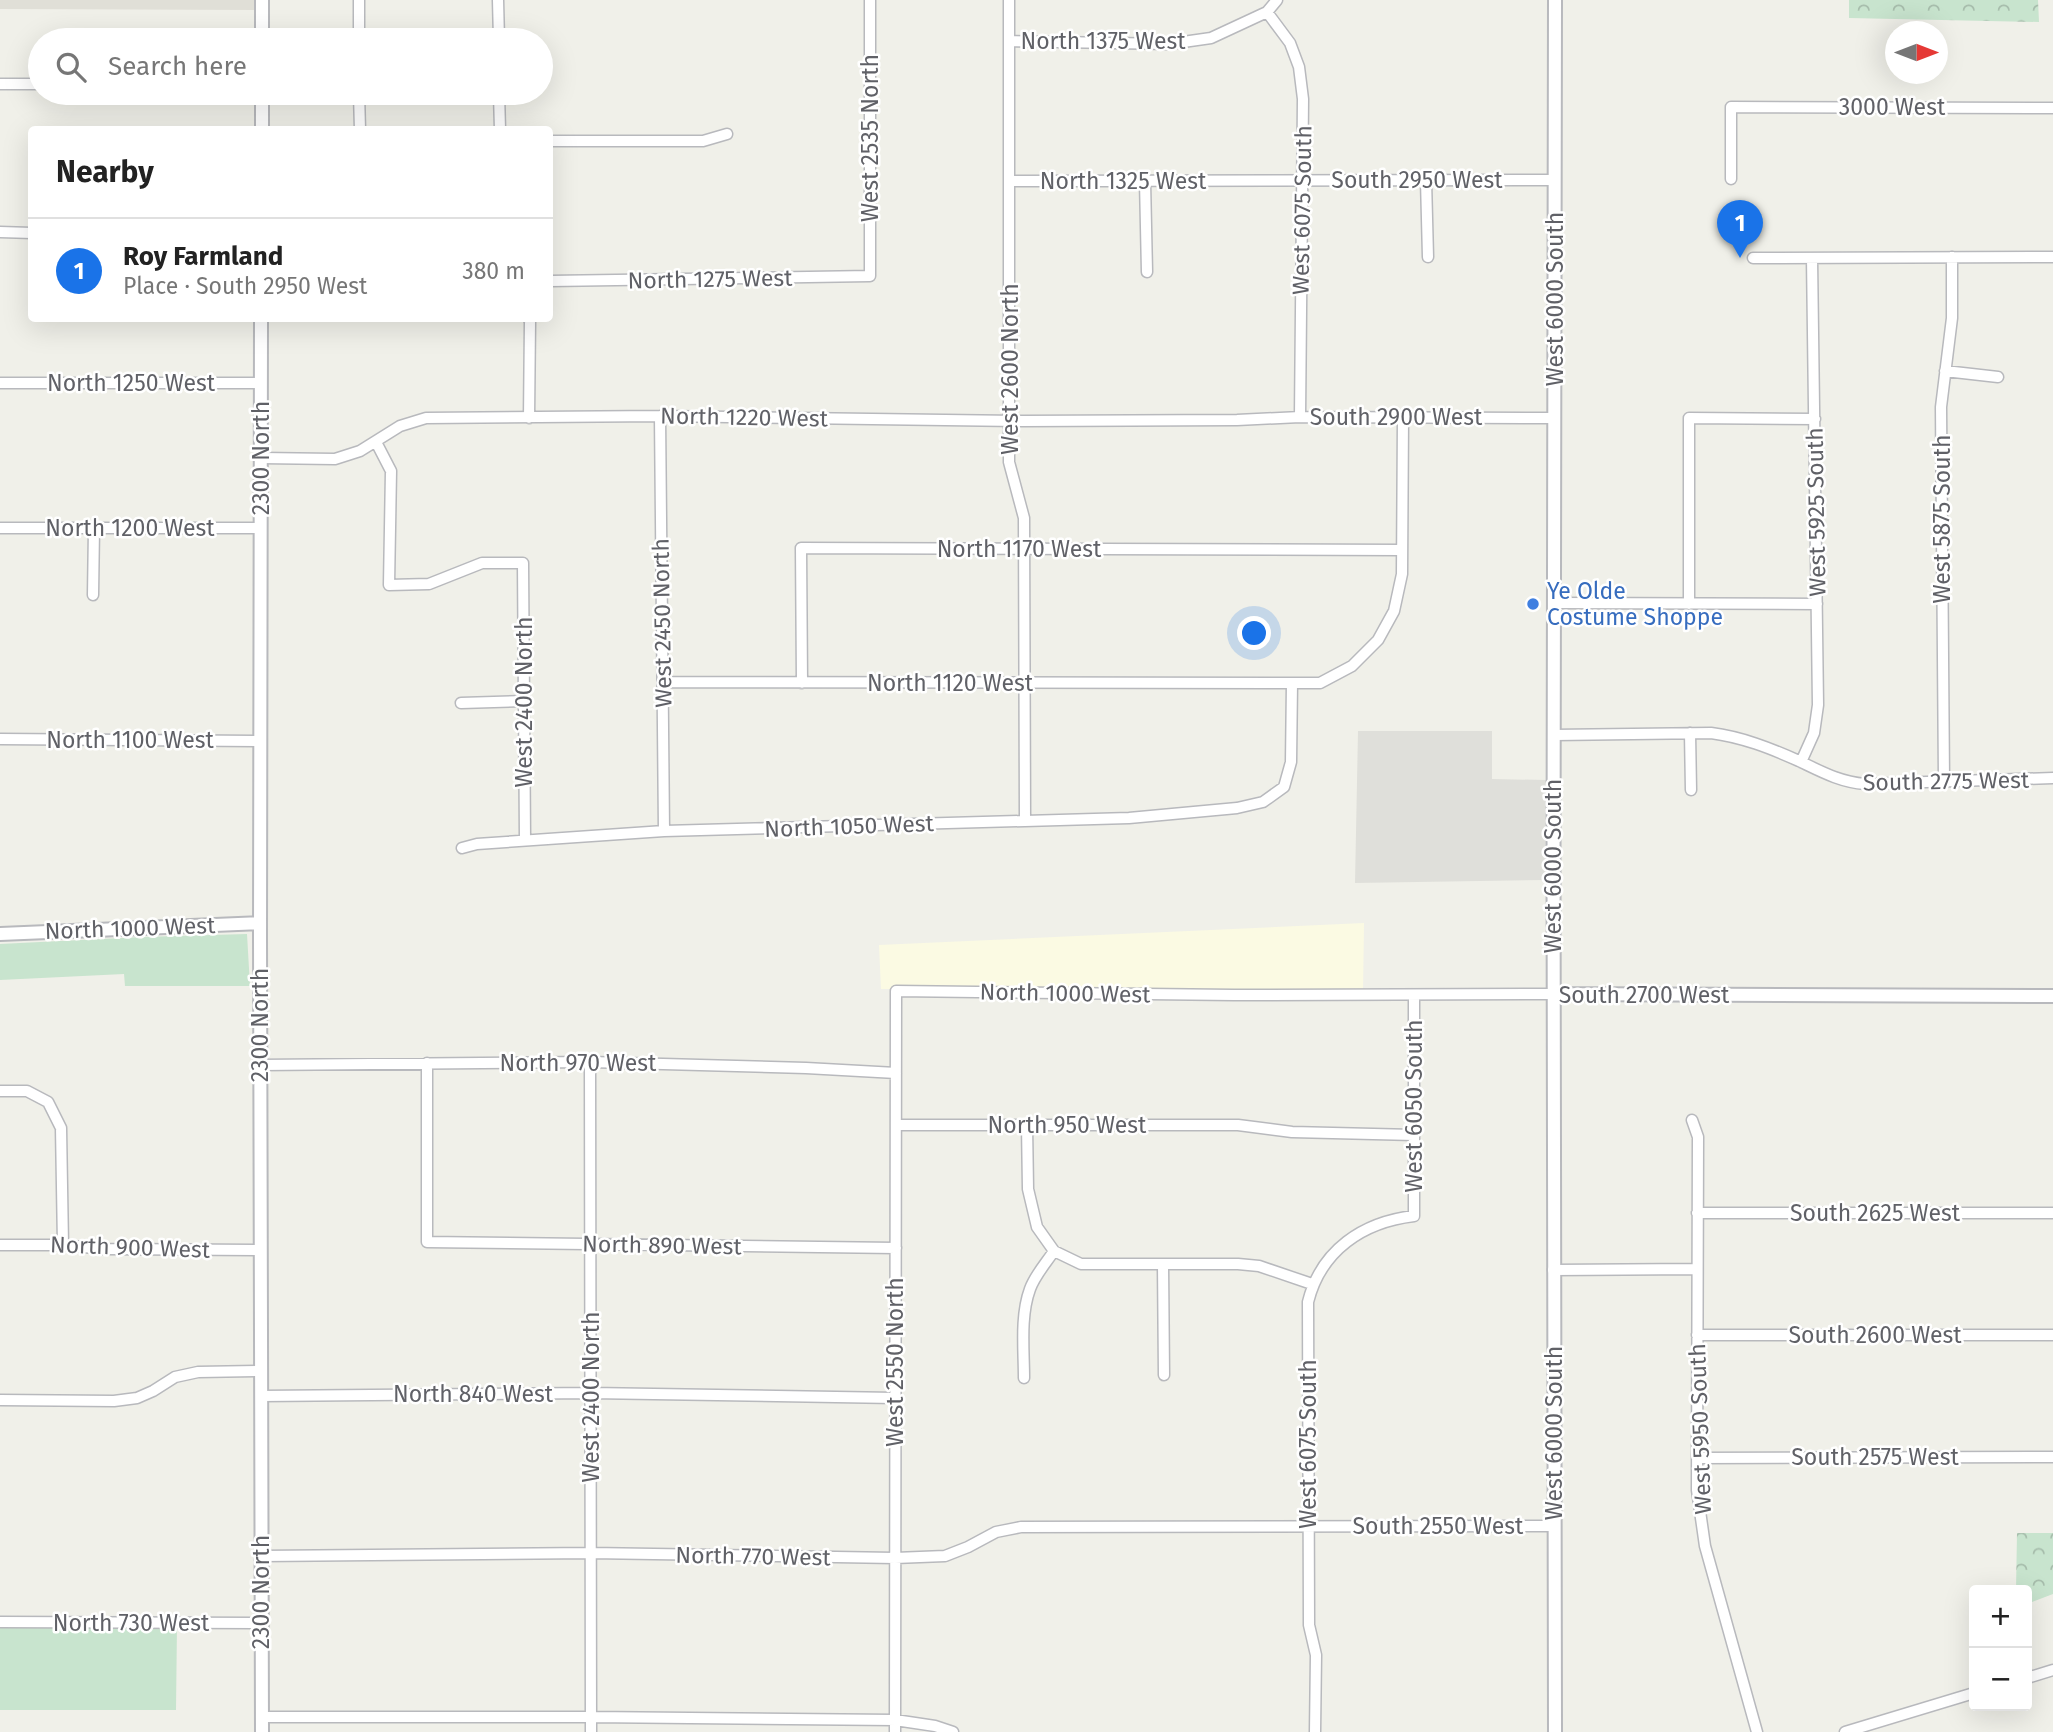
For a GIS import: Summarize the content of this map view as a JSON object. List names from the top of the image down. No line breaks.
{"streets":{"street":["North 1375 West","3000 West","West 2535 North","South 2950 West","North 1325 West","West 6075 South","North 1275 West","West 6000 South","West 2600 North","North 1250 West","North 1220 West","South 2900 West","2300 North","West 5925 South","West 5875 South","North 1200 West","North 1170 West","West 2450 North","North 1120 West","West 2400 North","North 1100 West","South 2775 West","North 1050 West","North 1000 West","South 2700 West","North 970 West","West 6050 South","North 950 West","South 2625 West","North 890 West","North 900 West","South 2600 West","West 2550 North","North 840 West","West 5950 South","South 2575 West","South 2550 West","North 770 West","North 730 West"]},"crossings":[["North 1375 West","West 6075 South"],["North 1375 West","West 2600 North"],["West 2535 North","North 1275 West"],["South 2950 West","North 1325 West"],["South 2950 West","West 6075 South"],["South 2950 West","West 6000 South"],["North 1325 West","West 2600 North"],["West 6075 South","South 2900 West"],["West 6075 South","West 6050 South"],["West 6075 South","South 2550 West"],["West 6000 South","South 2900 West"],["West 6000 South","South 2775 West"],["West 6000 South","South 2700 West"],["West 6000 South","South 2550 West"],["West 2600 North","North 1220 West"],["West 2600 North","North 1170 West"],["West 2600 North","North 1120 West"],["West 2600 North","North 1050 West"],["North 1250 West","2300 North"],["North 1220 West","South 2900 West"],["North 1220 West","2300 North"],["North 1220 West","West 2450 North"],["North 1220 West","West 2400 North"],["2300 North","North 1200 West"],["2300 North","North 1100 West"],["2300 North","North 1000 West"],["2300 North","North 970 West"],["2300 North","North 900 West"],["2300 North","North 840 West"],["2300 North","North 770 West"],["2300 North","North 730 West"],["West 5925 South","South 2775 West"],["West 5875 South","South 2775 West"],["North 1170 West","North 1120 West"],["West 2450 North","North 1120 West"],["West 2450 North","North 1050 West"],["North 1120 West","North 1050 West"],["West 2400 North","North 1050 West"],["West 2400 North","North 970 West"],["West 2400 North","North 890 West"],["West 2400 North","North 840 West"],["West 2400 North","North 770 West"],["North 1000 West","South 2700 West"],["North 1000 West","West 2550 North"],["South 2700 West","West 6050 South"],["North 970 West","North 890 West"],["North 970 West","West 2550 North"],["West 6050 South","North 950 West"],["North 950 West","West 2550 North"],["South 2625 West","West 5950 South"],["North 890 West","West 2550 North"],["South 2600 West","West 5950 South"],["West 2550 North","North 840 West"],["West 2550 North","North 770 West"],["West 5950 South","South 2575 West"],["South 2550 West","North 770 West"]],"places":["Ye Olde Costume Shoppe"],"north":"right","page":{"search":"Search here","heading":"Nearby","pins":"1","list":[{"mark":"1","name":"Roy Farmland","note":"Place · South 2950 West","value":"380 m"}],"map_buttons":["+","−"]}}
